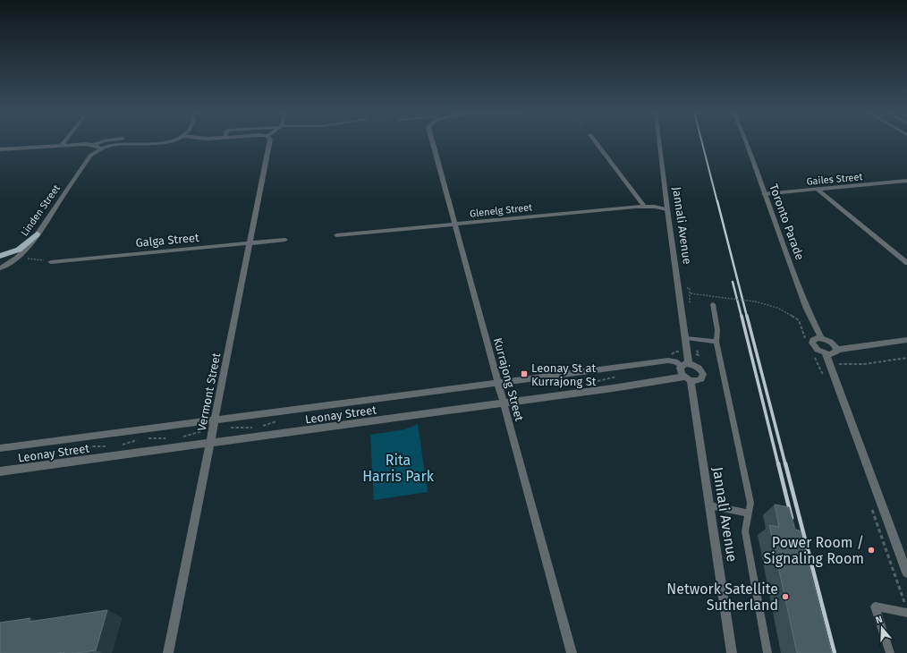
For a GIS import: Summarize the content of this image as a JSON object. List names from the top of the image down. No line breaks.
{"streets":{"street":["Gailes Street","Linden Street","Glenelg Street","Toronto Parade","Jannali Avenue","Galga Street","Kurrajong Street","Vermont Street","Leonay Street"]},"crossings":[["Gailes Street","Toronto Parade"],["Glenelg Street","Jannali Avenue"],["Glenelg Street","Kurrajong Street"],["Jannali Avenue","Leonay Street"],["Galga Street","Vermont Street"],["Kurrajong Street","Leonay Street"],["Vermont Street","Leonay Street"]],"parks":["Rita Harris Park"],"places":{"transit":["Leonay St at Kurrajong St"],"other":["Power Room / Signaling Room","Network Satellite Sutherland"]},"north":"top"}
